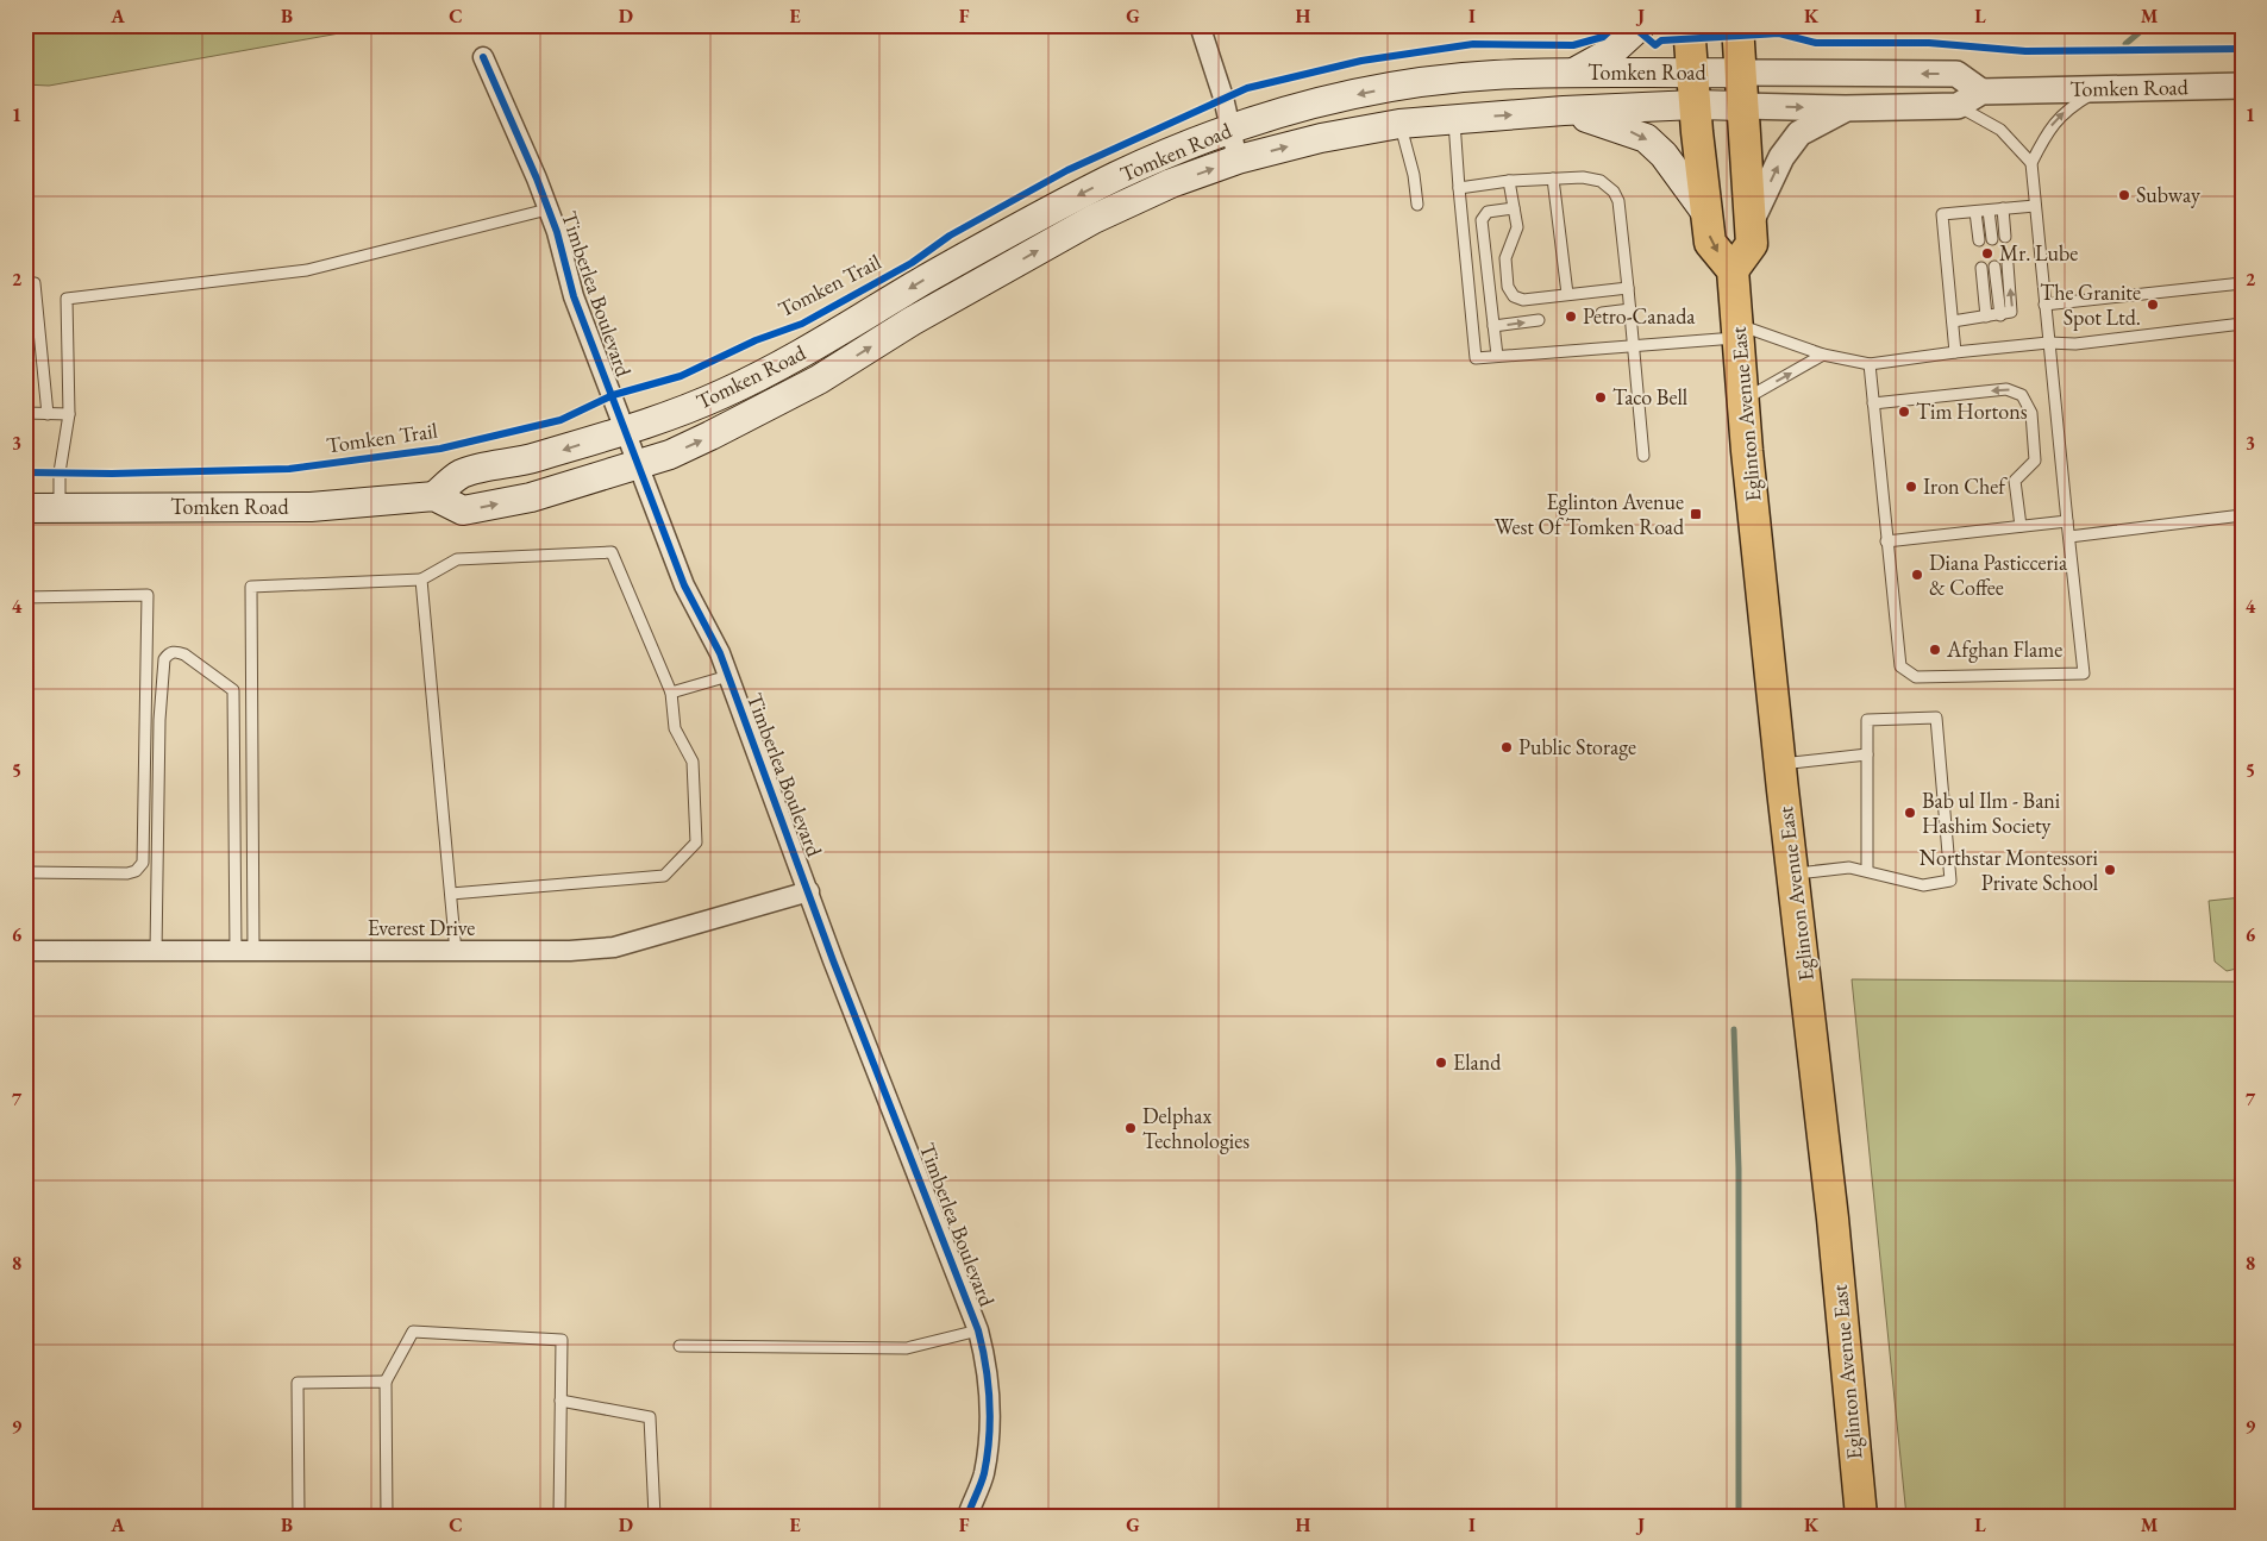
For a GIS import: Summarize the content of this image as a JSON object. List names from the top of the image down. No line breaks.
{"streets":{"main road":["Tomken Road","Eglinton Avenue East"],"street":["Timberlea Boulevard","Everest Drive"],"cycle path":["Tomken Trail"]},"crossings":[["Tomken Road","Timberlea Boulevard"],["Timberlea Boulevard","Everest Drive"]],"places":{"other":["Subway","Mr. Lube","The Granite Spot Ltd.","Petro-Canada","Taco Bell","Tim Hortons","Iron Chef","Diana Pasticceria & Coffee","Afghan Flame","Public Storage","Bab ul Ilm - Bani Hashim Society","Northstar Montessori Private School","Eland","Delphax Technologies"],"transit":["Eglinton Avenue West Of Tomken Road"]},"grid":{"columns":["A","B","C","D","E","F","G","H","I","J","K","L","M"],"rows":["1","2","3","4","5","6","7","8","9"]}}
